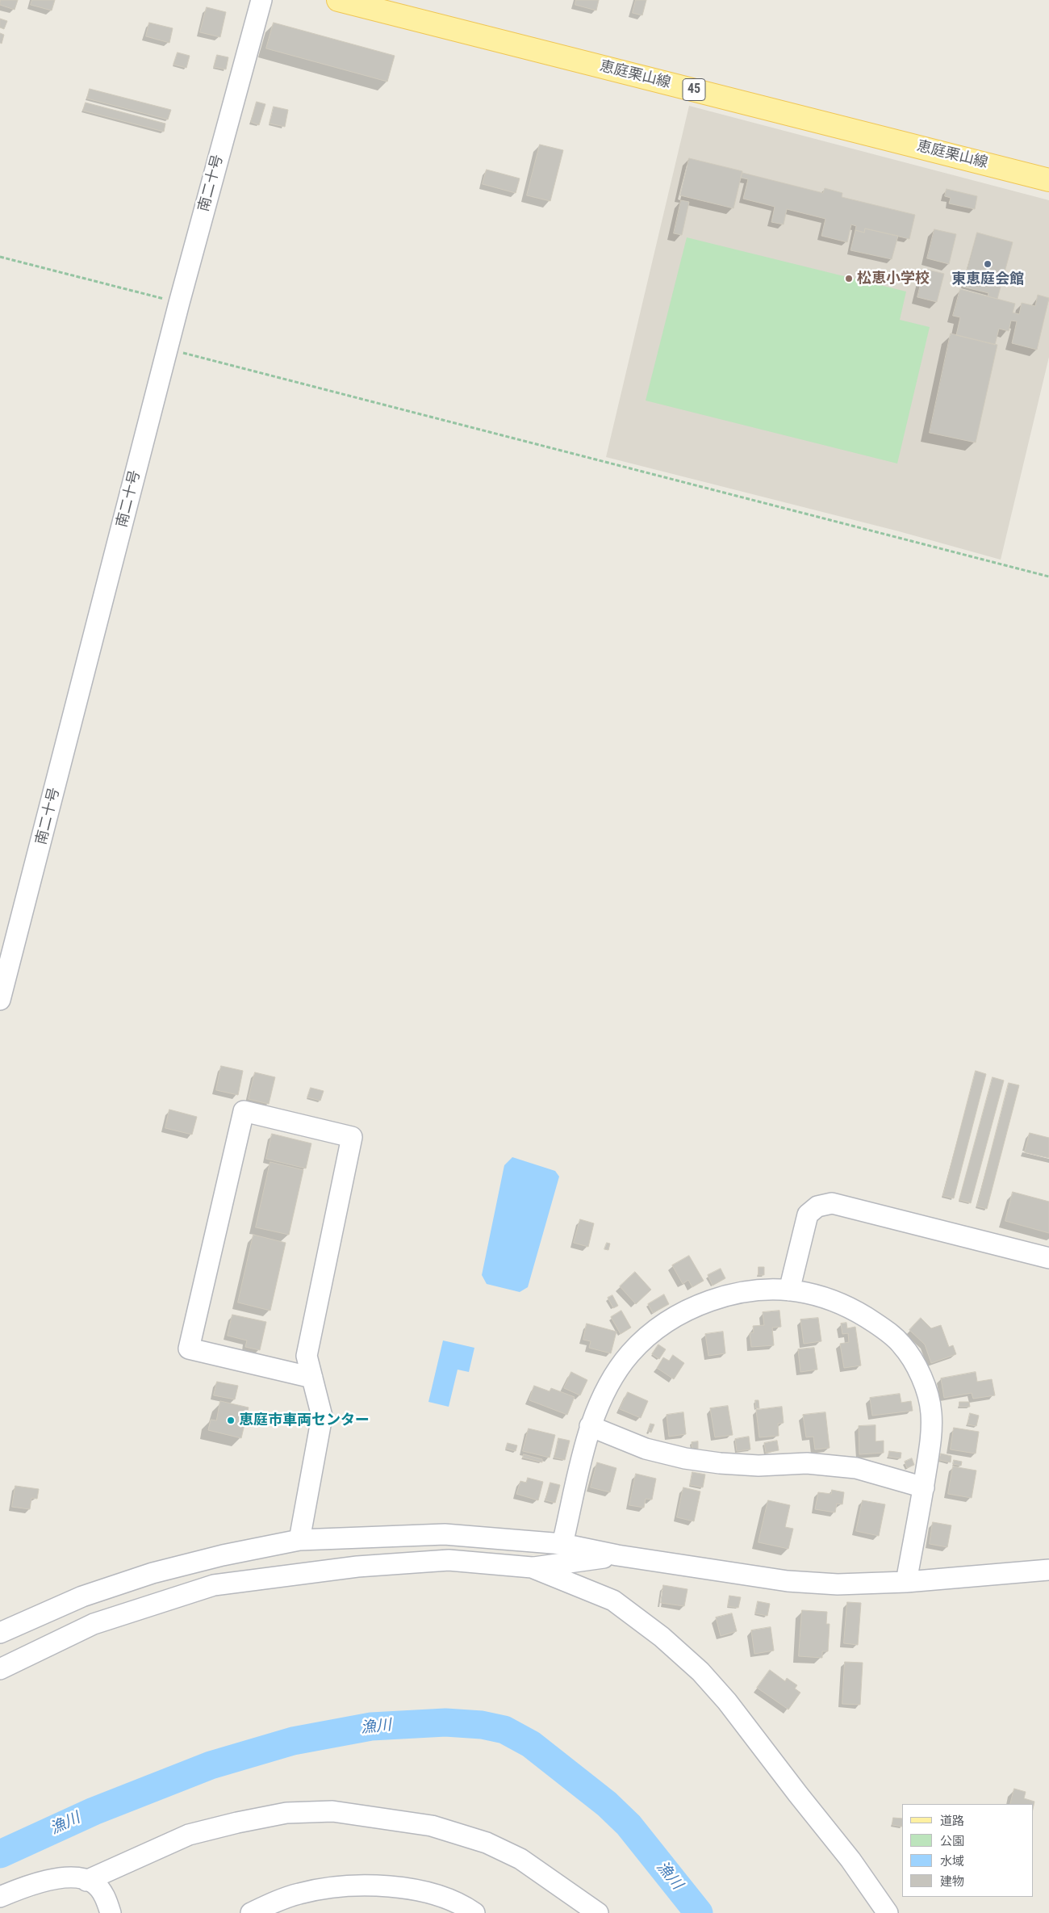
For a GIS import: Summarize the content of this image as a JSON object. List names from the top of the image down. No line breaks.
{"streets":{"main road":["恵庭栗山線","45"],"street":["南二十号"]},"water":["漁川"],"places":["東恵庭会館","松恵小学校","恵庭市車両センター"],"legend":["道路","公園","水域","建物"]}
